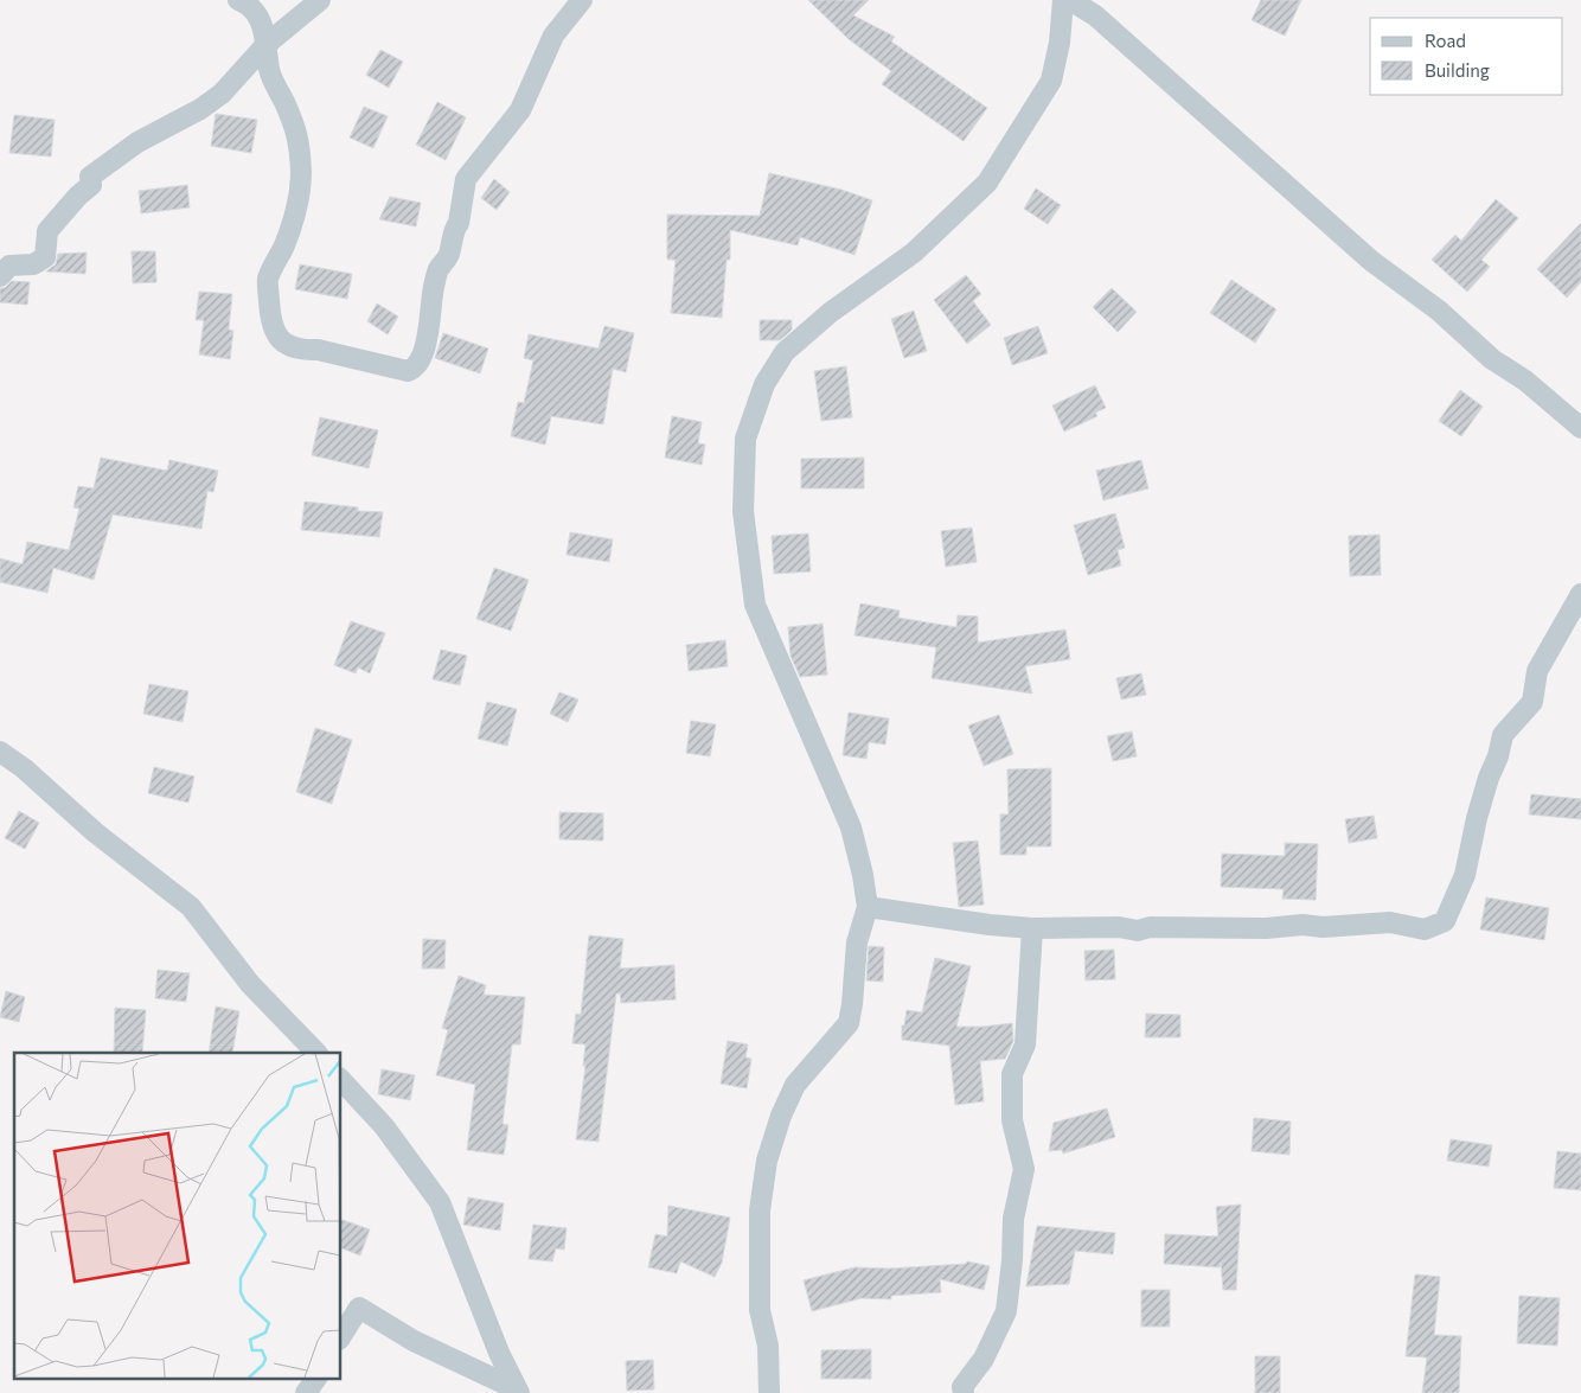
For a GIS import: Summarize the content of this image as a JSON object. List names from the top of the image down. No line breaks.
{"legend":["Road","Building"]}
